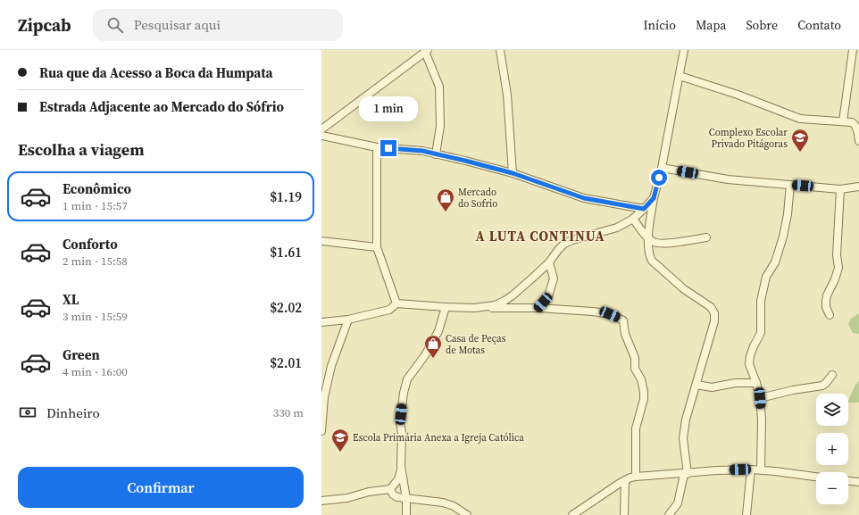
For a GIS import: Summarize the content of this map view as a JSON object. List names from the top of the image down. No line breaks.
{"districts":["A LUTA CONTINUA"],"places":{"school or university":["Complexo Escolar Privado Pitágoras","Escola Primária Anexa a Igreja Católica"],"shop":["Mercado do Sofrio","Casa de Peças de Motas"]},"page":{"header":"Zipcab","search":"Pesquisar aqui","nav":["Início","Mapa","Sobre","Contato"],"banner":["Rua que da Acesso a Boca da Humpata","Estrada Adjacente ao Mercado do Sófrio"],"bubble":"1 min","heading":"Escolha a viagem","list":[{"name":"Econômico","note":"1 min · 15:57","value":"$1.19"},{"name":"Conforto","note":"2 min · 15:58","value":"$1.61"},{"name":"XL","note":"3 min · 15:59","value":"$2.02"},{"name":"Green","note":"4 min · 16:00","value":"$2.01"}],"pay":["Dinheiro","330 m"],"map_buttons":["+","−"],"buttons":"Confirmar"}}
